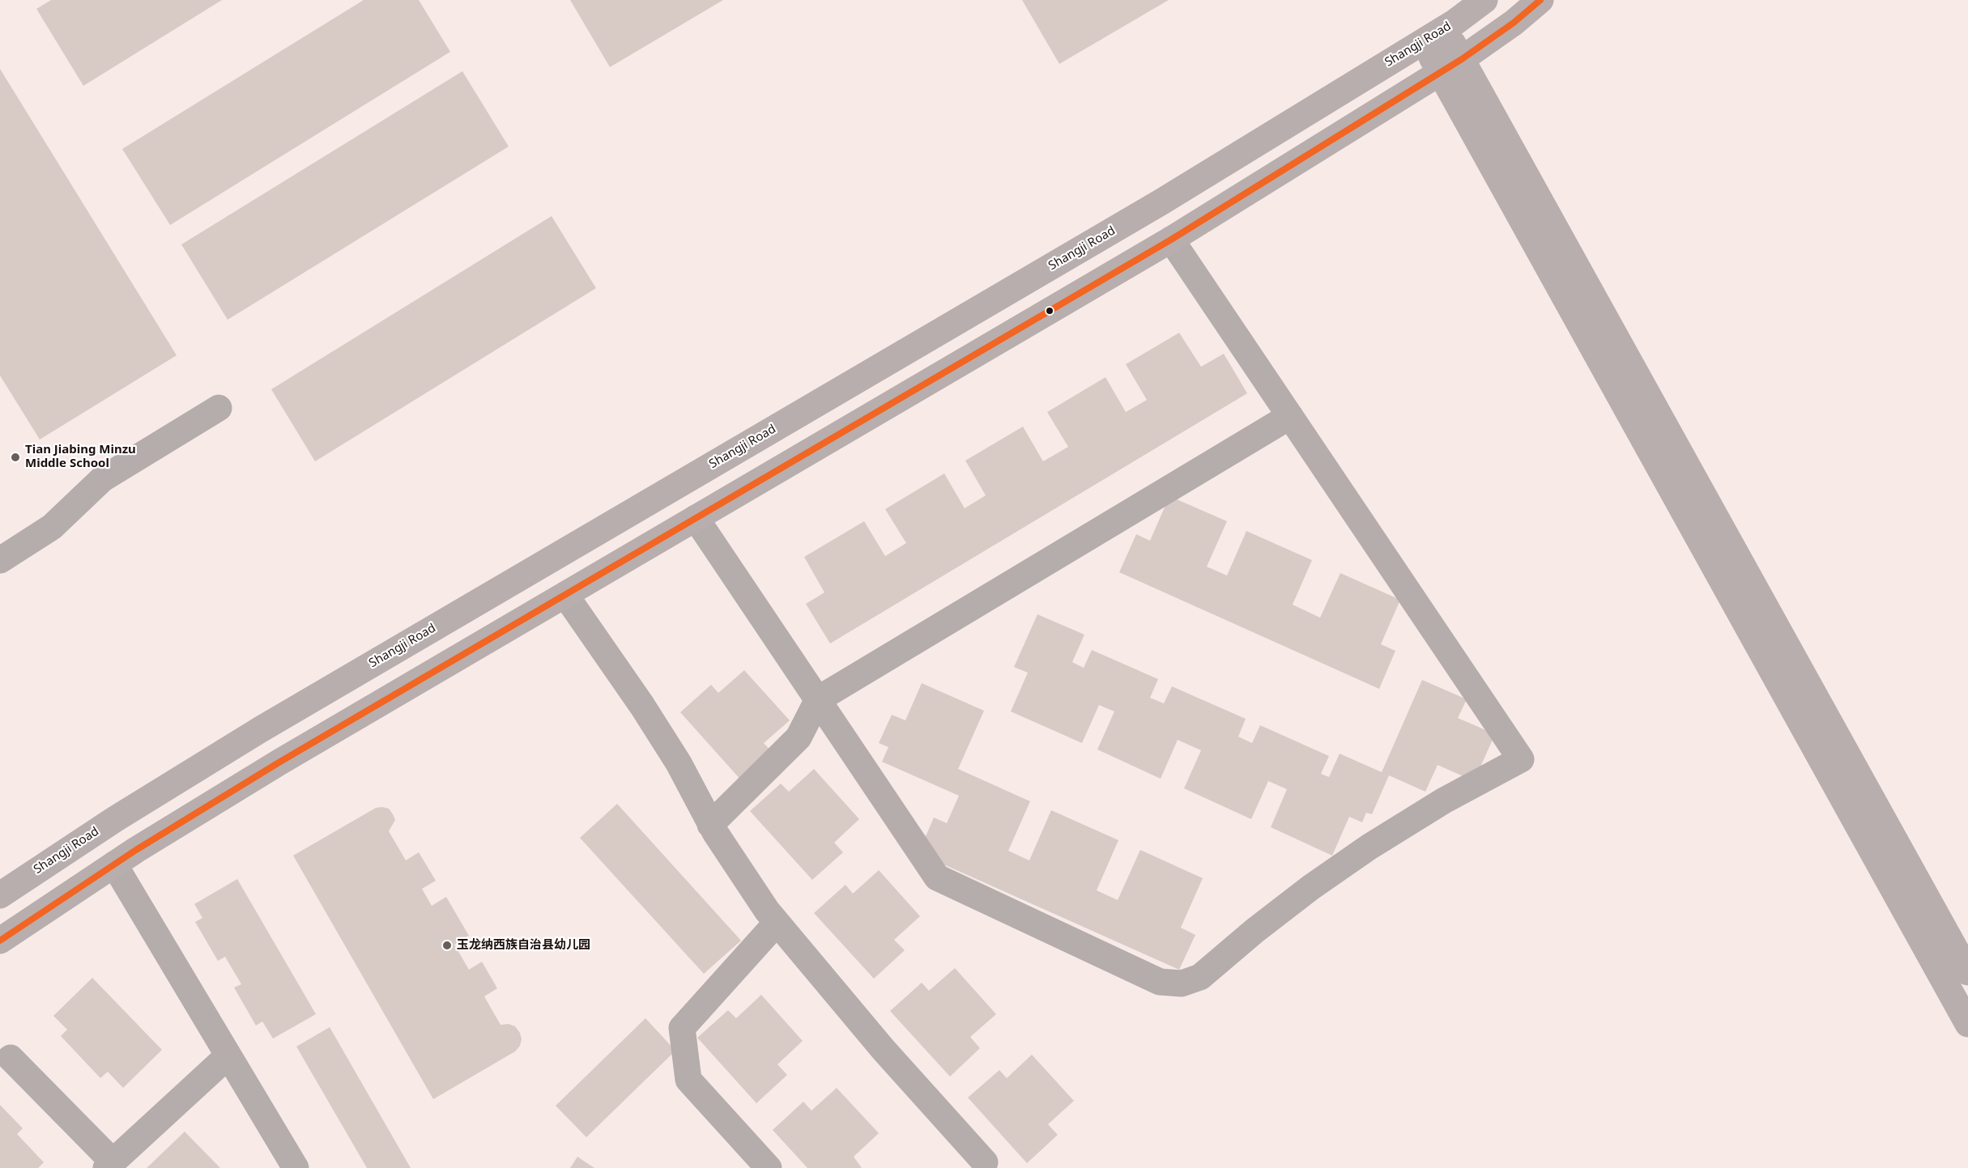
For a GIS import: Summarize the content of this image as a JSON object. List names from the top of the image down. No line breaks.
{"streets":{"main road":["Shangji Road"]},"places":["Tian Jiabing Minzu Middle School","玉龙纳西族自治县幼儿园"]}
